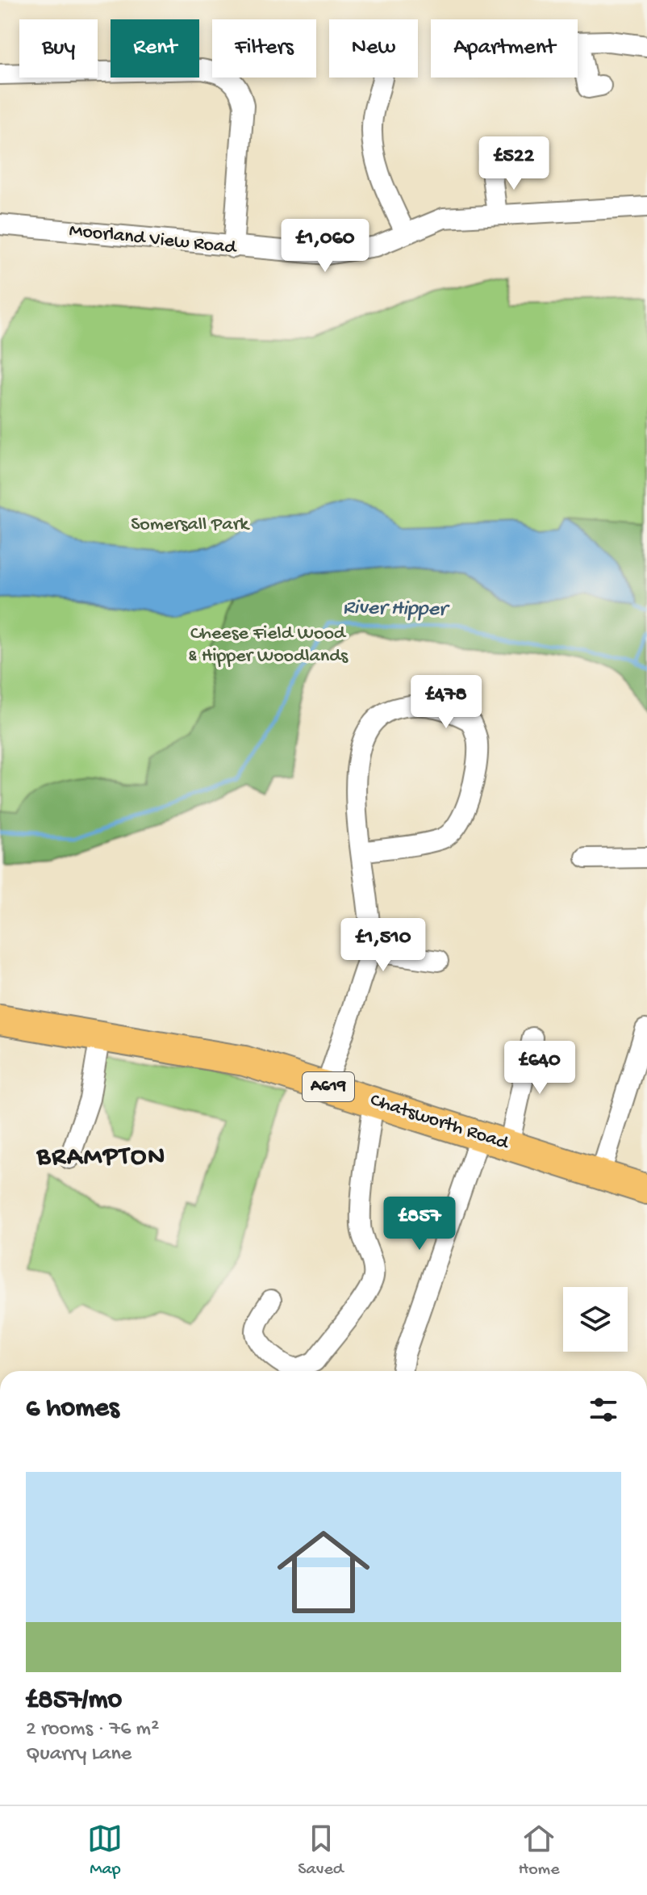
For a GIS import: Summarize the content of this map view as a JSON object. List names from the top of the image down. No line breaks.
{"streets":{"highway":["A619","Chatsworth Road"],"street":["Moorland View Road"]},"districts":["BRAMPTON"],"water":["River Hipper"],"parks":["Somersall Park","Cheese Field Wood & Hipper Woodlands"],"page":{"chip":["Buy","Rent","Filters","New","Apartment"],"price":["£522","£1,060","£478","£1,510","£640","£857"],"heading":"6 homes","list":[{"name":"£857/mo","note":"2 rooms · 76 m² · Quarry Lane"}],"tabs":["Map","Saved","Home"]}}
